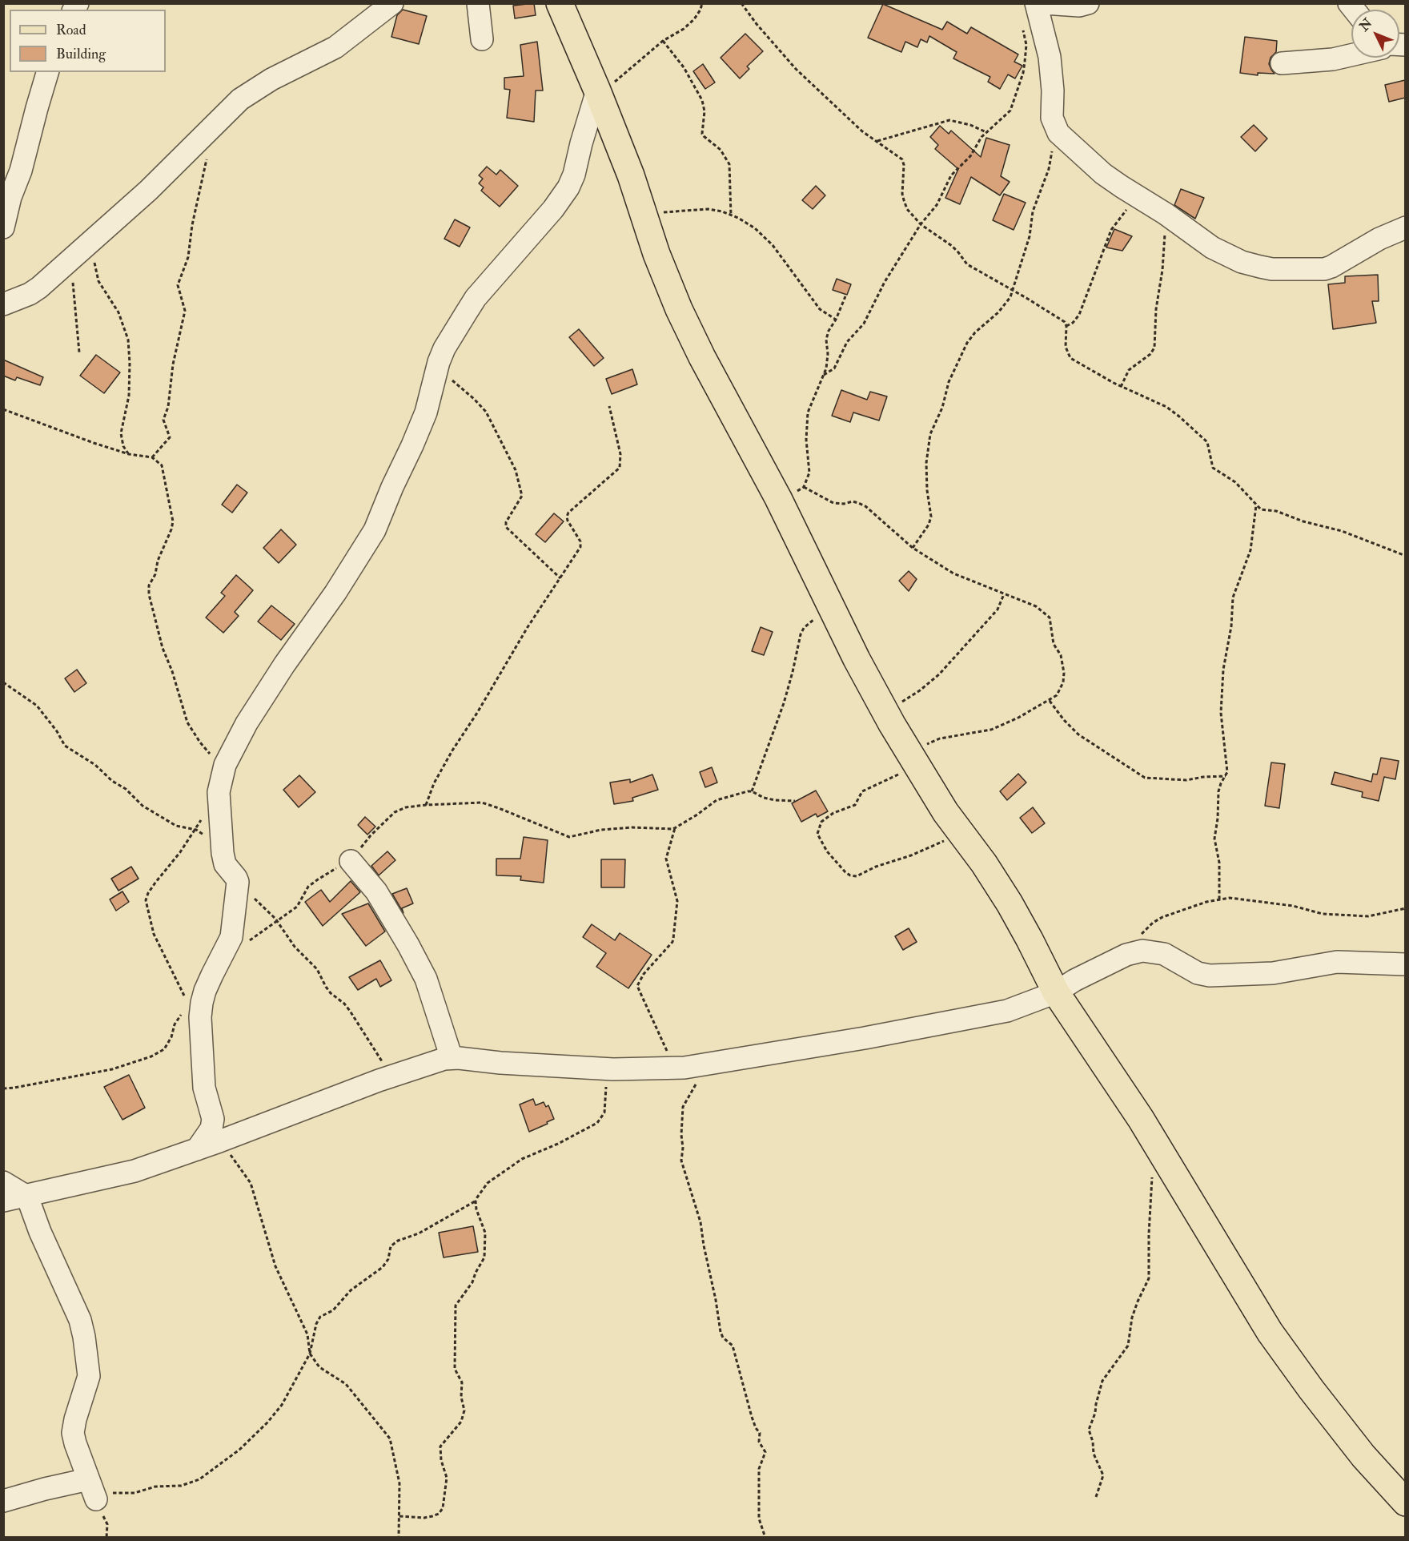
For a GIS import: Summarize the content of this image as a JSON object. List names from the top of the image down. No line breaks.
{"legend":["Road","Building"],"north":"top left"}
